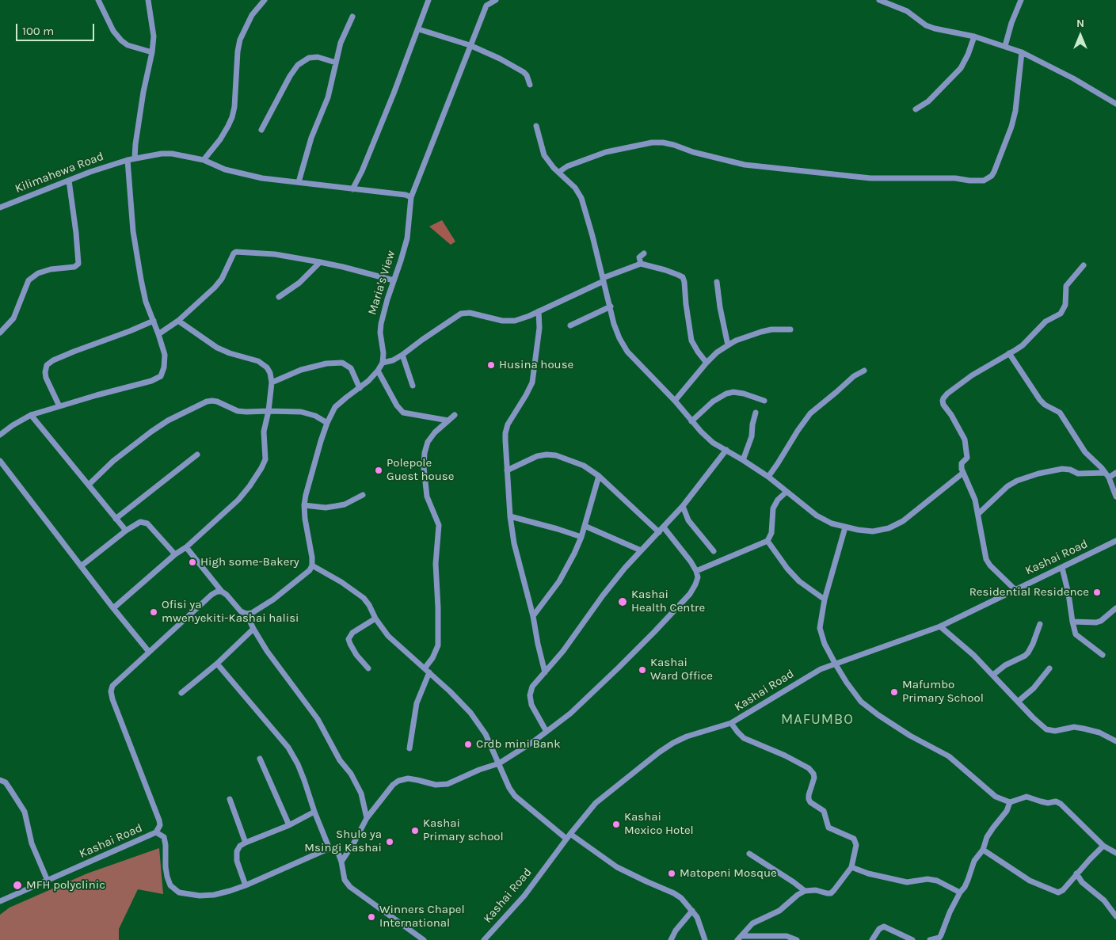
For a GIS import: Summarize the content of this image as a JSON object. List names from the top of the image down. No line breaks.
{"streets":{"street":["Kilimahewa Road","Maria's View","Kashai Road"]},"crossings":[["Kilimahewa Road","Maria's View"]],"districts":["MAFUMBO"],"places":["Husina house","Polepole Guest house","High some-Bakery","Residential Residence","Kashai Health Centre","Ofisi ya mwenyekiti-Kashai halisi","Kashai Ward Office","Mafumbo Primary School","Crdb mini Bank","Kashai Mexico Hotel","Kashai Primary school","Shule ya Msingi Kashai","Matopeni Mosque","MFH polyclinic","Winners Chapel International"],"scale_bar":"100 m","north":"top"}
